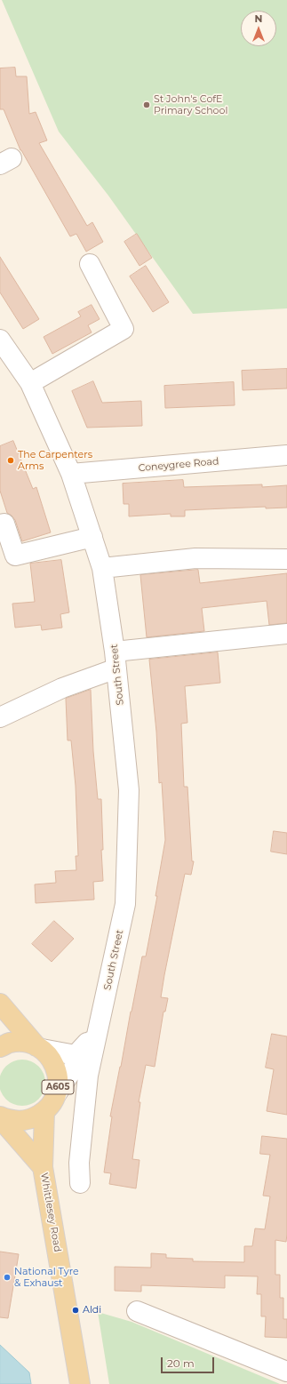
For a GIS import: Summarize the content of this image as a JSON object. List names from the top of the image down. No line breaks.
{"streets":{"main road":["A605","Whittlesey Road"],"street":["Coneygree Road","South Street"]},"crossings":[["Coneygree Road","South Street"],["South Street","A605"],["A605","Whittlesey Road"]],"places":["St John's CofE Primary School","The Carpenters Arms","National Tyre & Exhaust","Aldi"],"scale_bar":"20 m","north":"top"}
